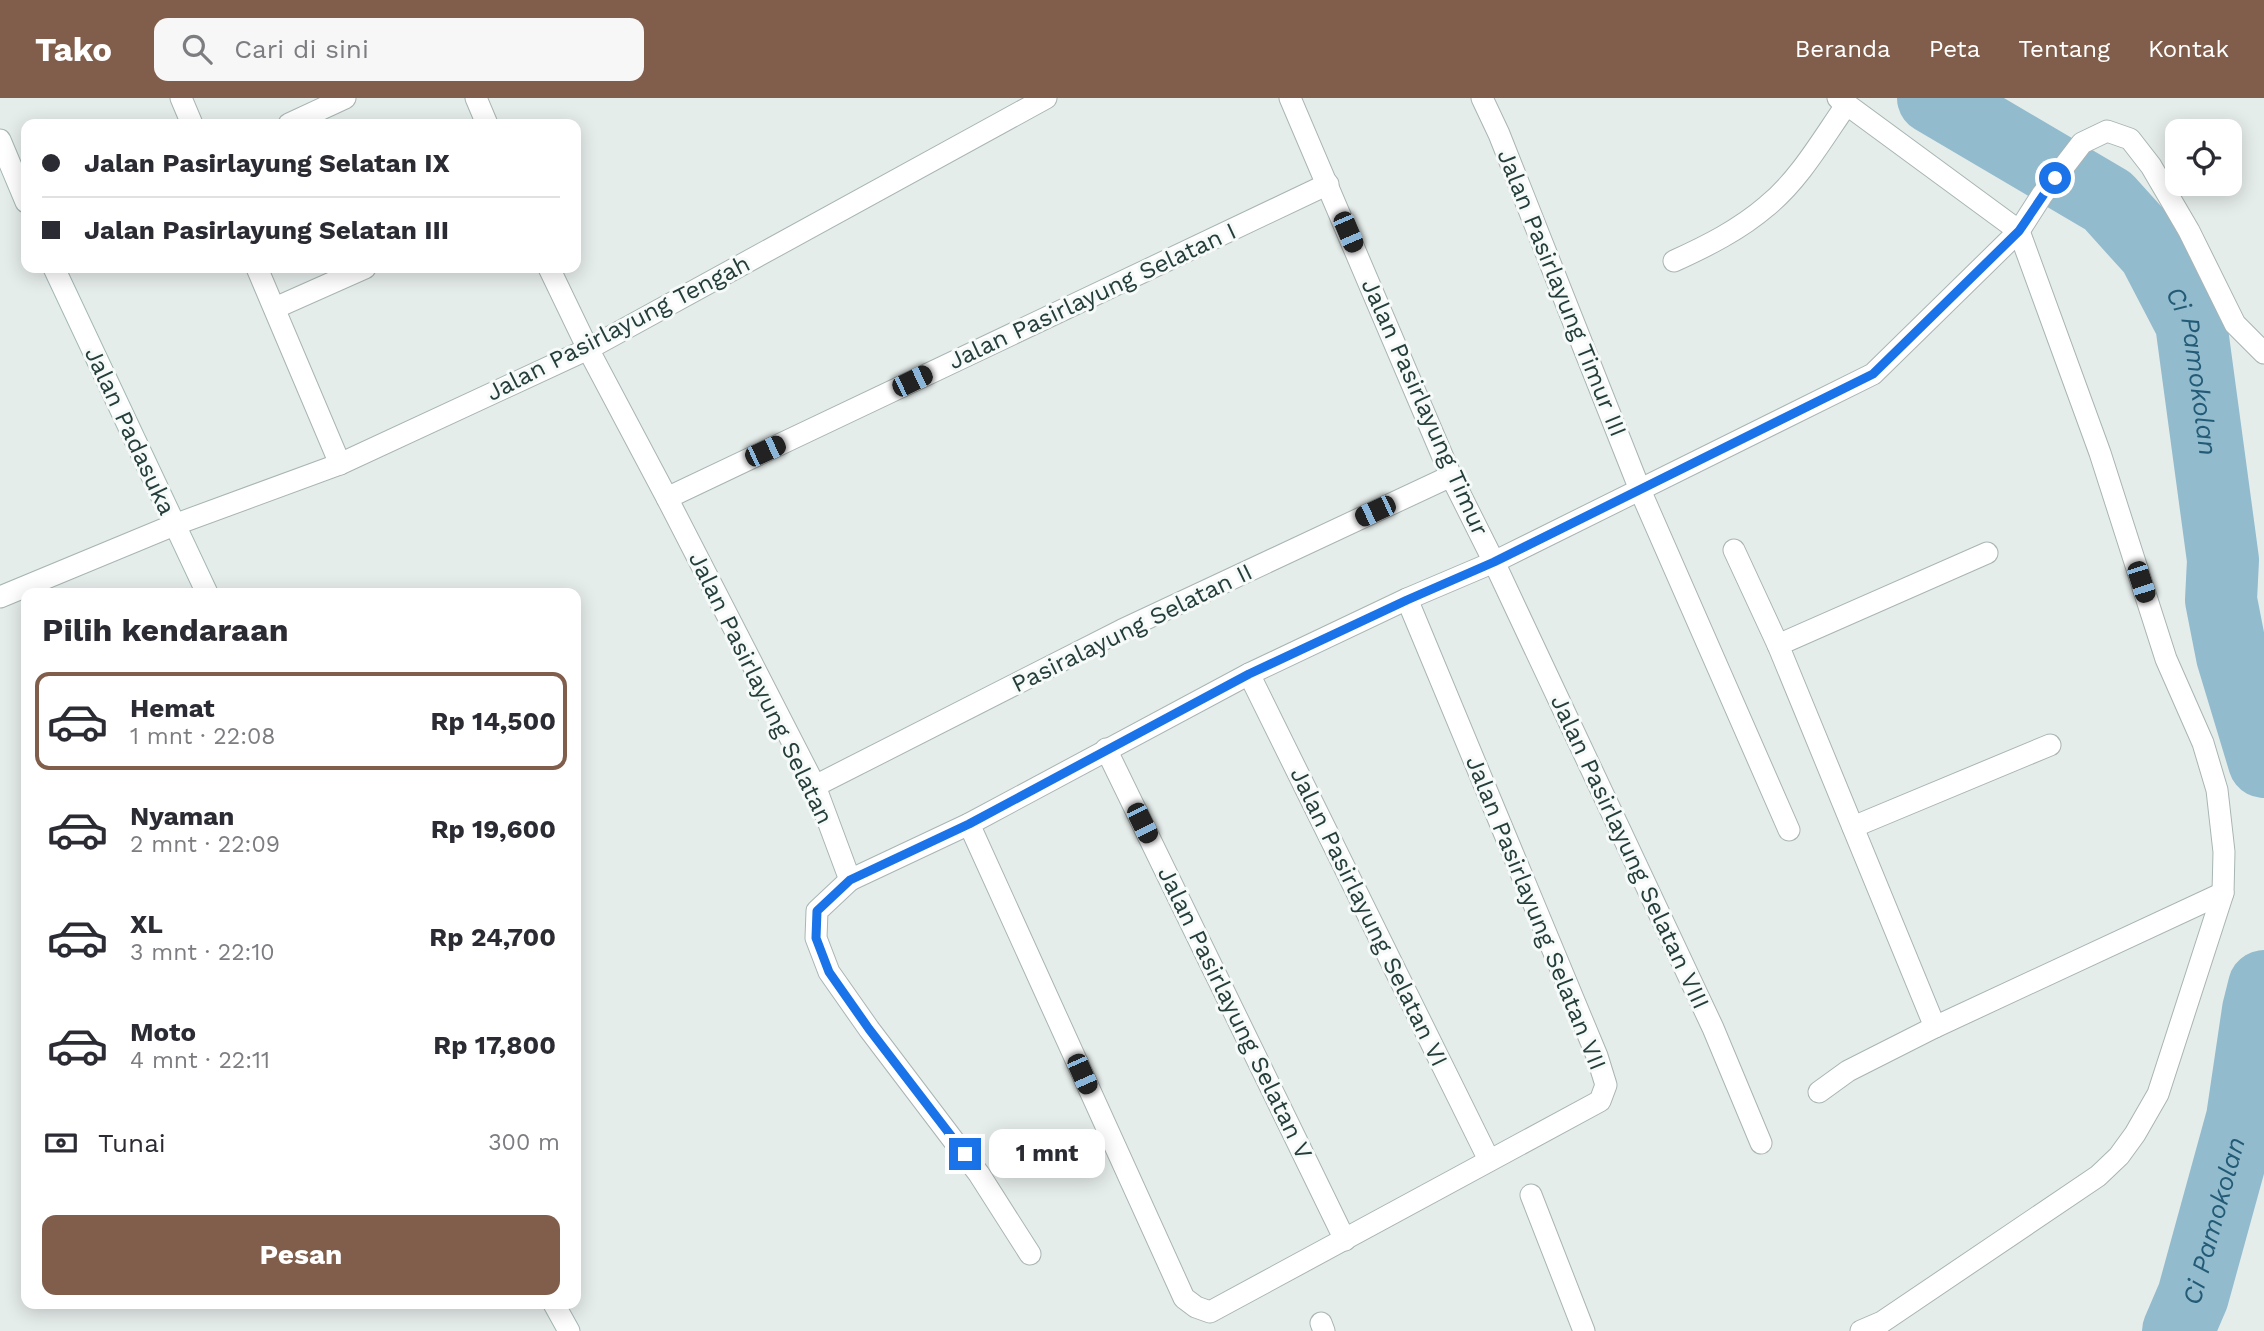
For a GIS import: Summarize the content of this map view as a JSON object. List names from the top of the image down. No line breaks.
{"streets":{"street":["Jalan Pasirlayung Timur III","Jalan Pasirlayung Selatan I","Jalan Pasirlayung Tengah","Jalan Pasirlayung Timur","Jalan Padasuka","Pasiralayung Selatan II","Jalan Pasirlayung Selatan","Jalan Pasirlayung Selatan VIII","Jalan Pasirlayung Selatan VII","Jalan Pasirlayung Selatan VI","Jalan Pasirlayung Selatan V"]},"crossings":[["Jalan Pasirlayung Selatan I","Jalan Pasirlayung Timur"],["Jalan Pasirlayung Selatan I","Jalan Pasirlayung Selatan"],["Jalan Pasirlayung Tengah","Jalan Padasuka"],["Jalan Pasirlayung Tengah","Jalan Pasirlayung Selatan"],["Jalan Pasirlayung Timur","Pasiralayung Selatan II"],["Jalan Pasirlayung Timur","Jalan Pasirlayung Selatan VIII"],["Pasiralayung Selatan II","Jalan Pasirlayung Selatan"],["Jalan Pasirlayung Selatan VII","Jalan Pasirlayung Selatan VI"],["Jalan Pasirlayung Selatan VII","Jalan Pasirlayung Selatan V"]],"water":["Ci Pamokolan"],"page":{"header":"Tako","search":"Cari di sini","nav":["Beranda","Peta","Tentang","Kontak"],"banner":["Jalan Pasirlayung Selatan IX","Jalan Pasirlayung Selatan III"],"heading":"Pilih kendaraan","list":[{"name":"Hemat","note":"1 mnt · 22:08","value":"Rp 14,500"},{"name":"Nyaman","note":"2 mnt · 22:09","value":"Rp 19,600"},{"name":"XL","note":"3 mnt · 22:10","value":"Rp 24,700"},{"name":"Moto","note":"4 mnt · 22:11","value":"Rp 17,800"}],"pay":["Tunai","300 m"],"bubble":"1 mnt","buttons":"Pesan"}}
